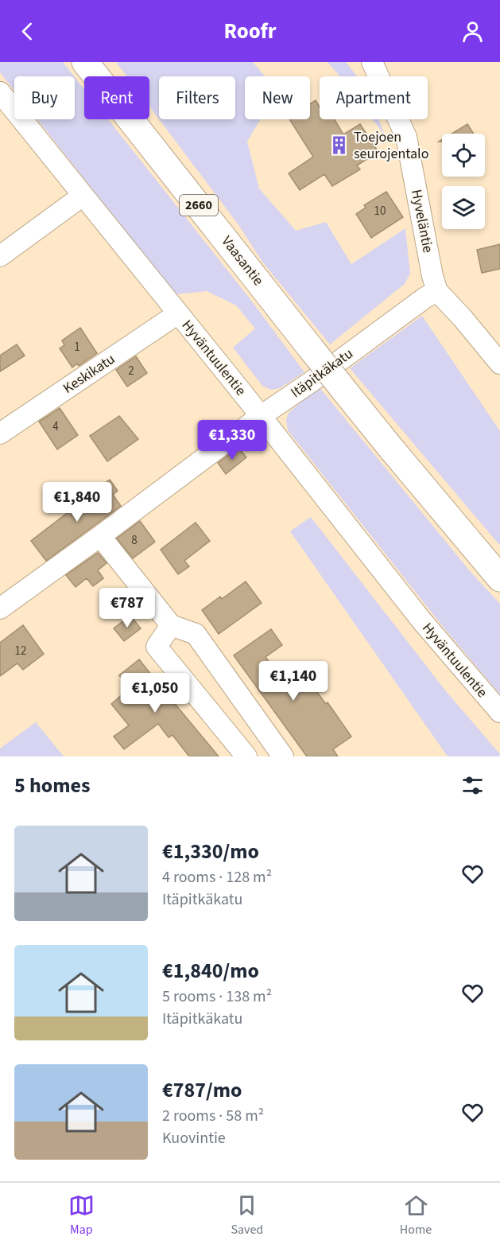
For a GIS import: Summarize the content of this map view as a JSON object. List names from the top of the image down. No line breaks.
{"streets":{"main road":["2660","Vaasantie"],"street":["Hyveläntie","Hyväntuulentie","Itäpitkäkatu","Keskikatu"]},"crossings":[["Hyveläntie","Itäpitkäkatu"],["Hyväntuulentie","Itäpitkäkatu"],["Hyväntuulentie","Keskikatu"]],"places":{"building":["Toejoen seurojentalo"]},"house_numbers":["10","1","2","4","8","12"],"page":{"header":"Roofr","chip":["Buy","Rent","Filters","New","Apartment"],"price":["€1,330","€1,840","€787","€1,140","€1,050"],"heading":"5 homes","list":[{"name":"€1,330/mo","note":"4 rooms · 128 m² · Itäpitkäkatu"},{"name":"€1,840/mo","note":"5 rooms · 138 m² · Itäpitkäkatu"},{"name":"€787/mo","note":"2 rooms · 58 m² · Kuovintie"}],"tabs":["Map","Saved","Home"]}}
